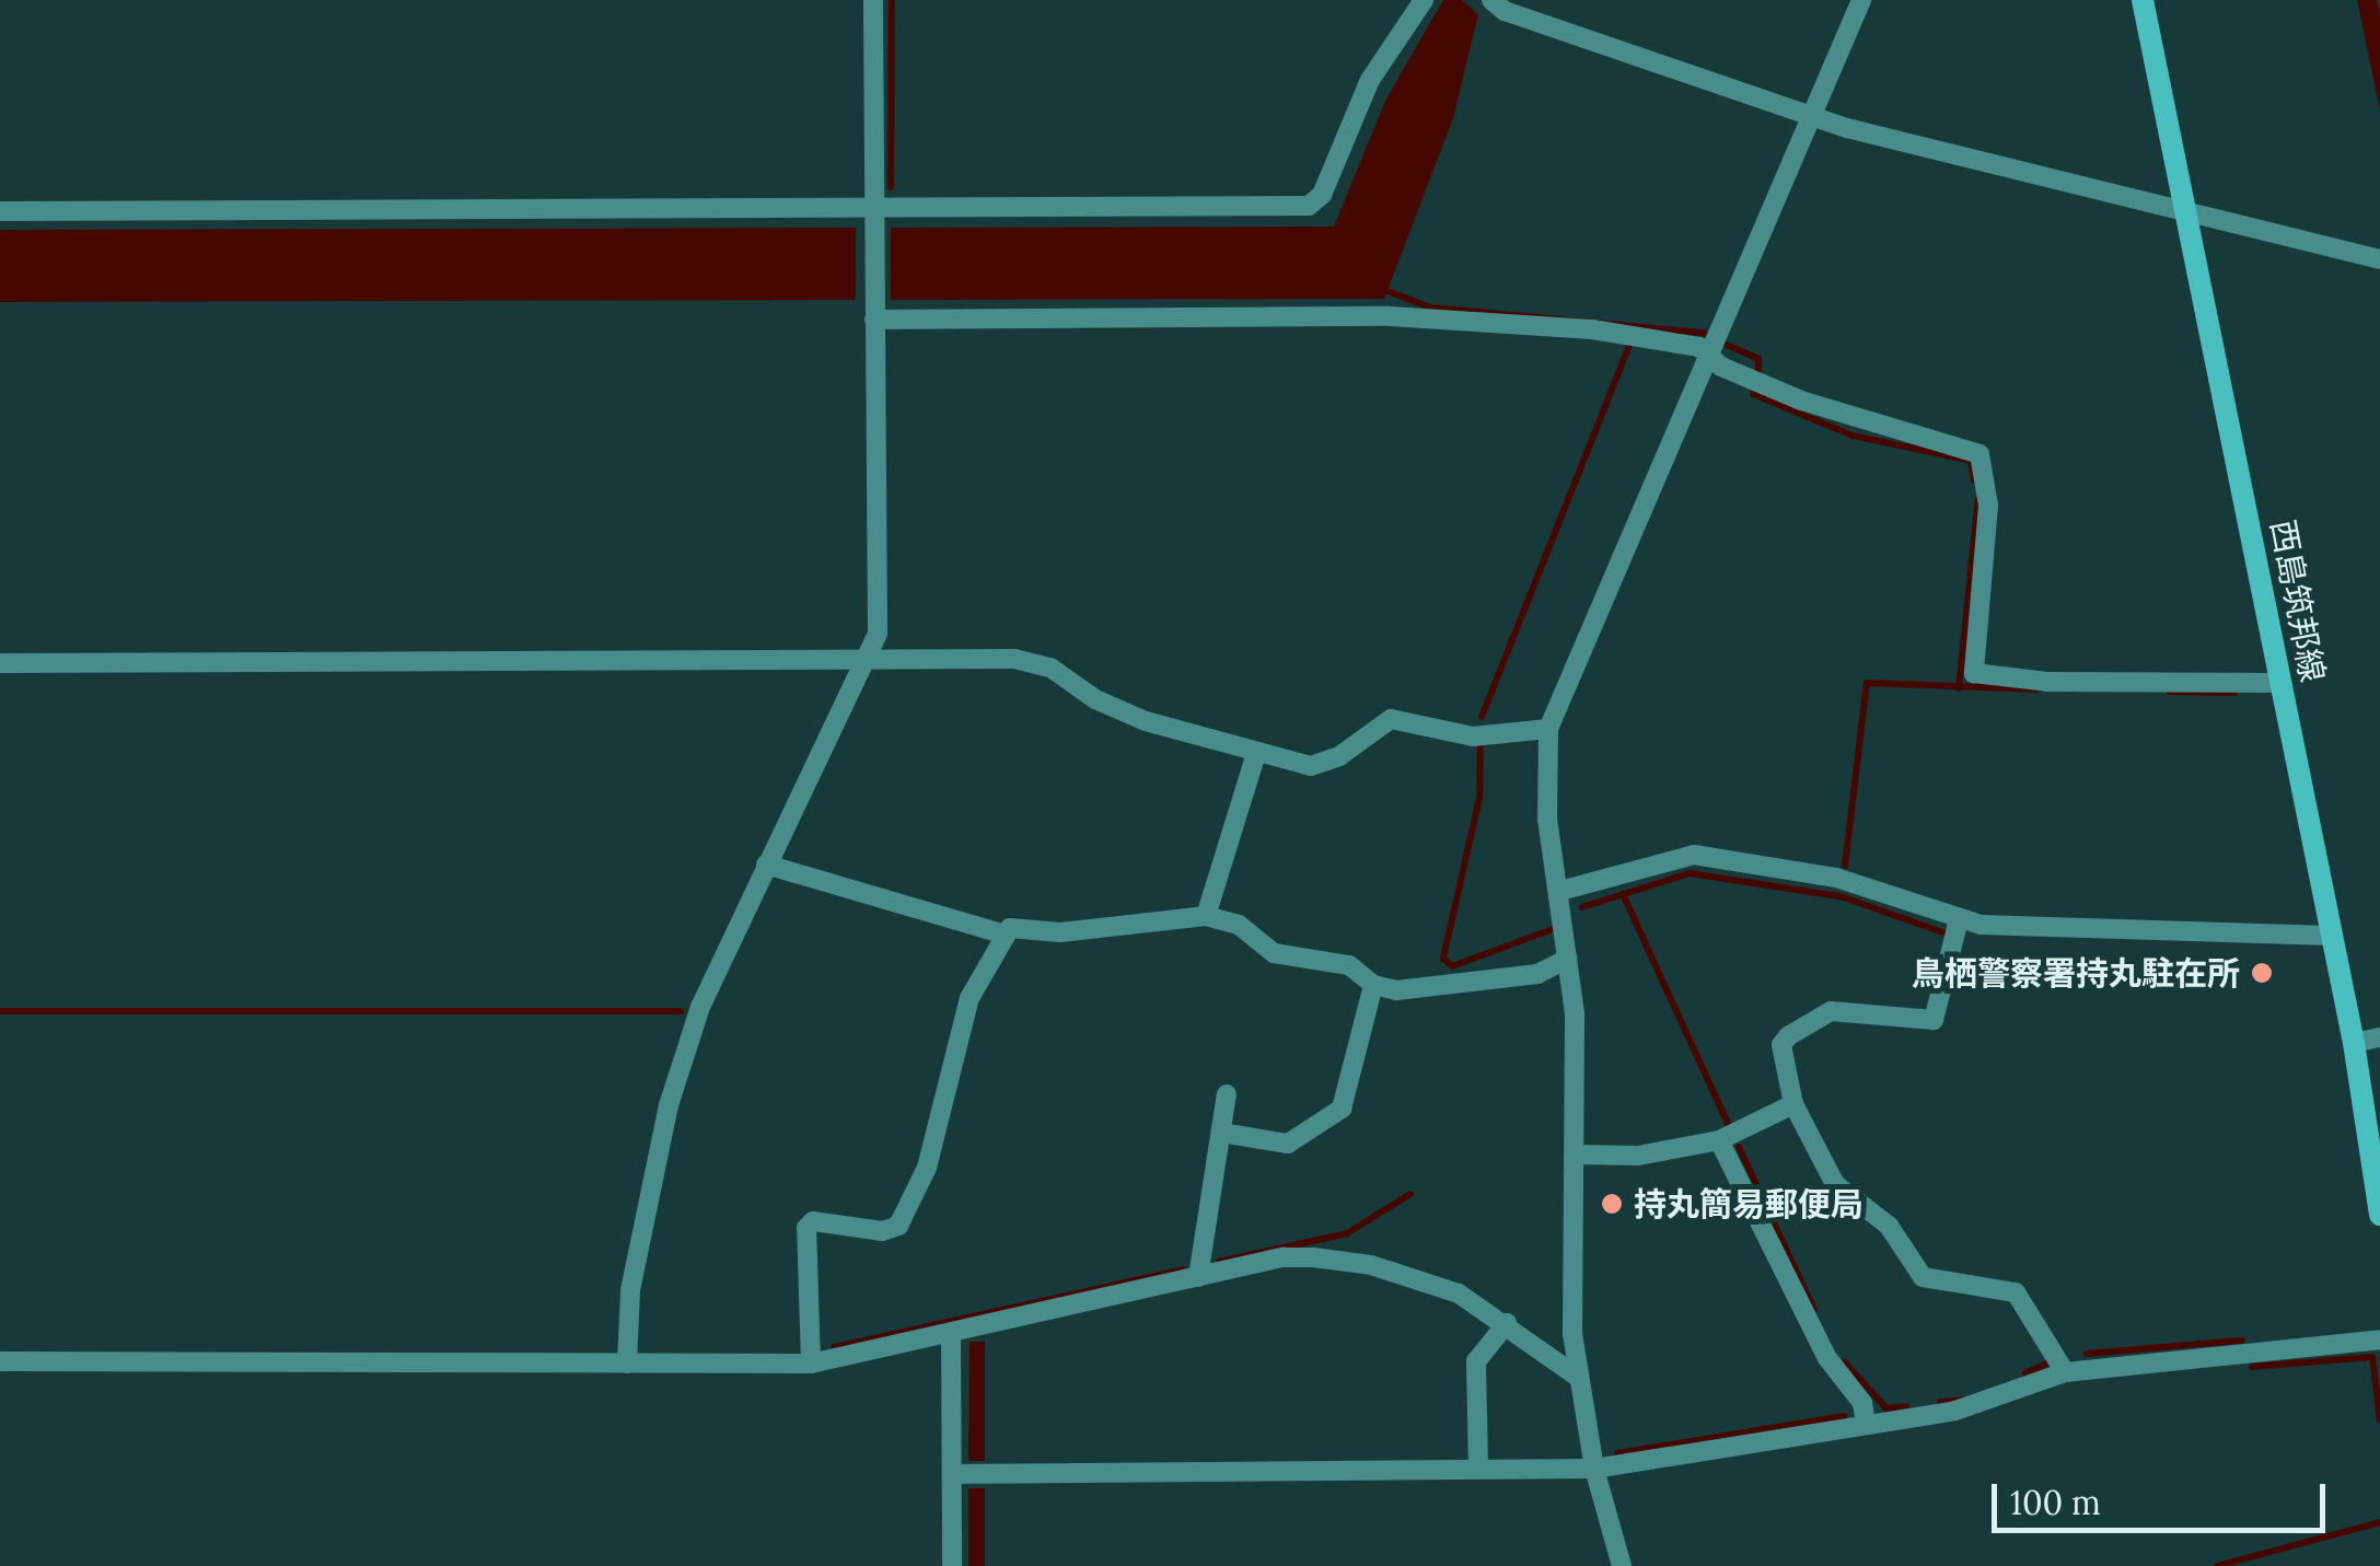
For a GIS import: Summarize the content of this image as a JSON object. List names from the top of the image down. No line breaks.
{"streets":{"main road":["西島筑邦線"]},"places":["鳥栖警察署持丸駐在所","持丸簡易郵便局"],"scale_bar":"100 m"}
